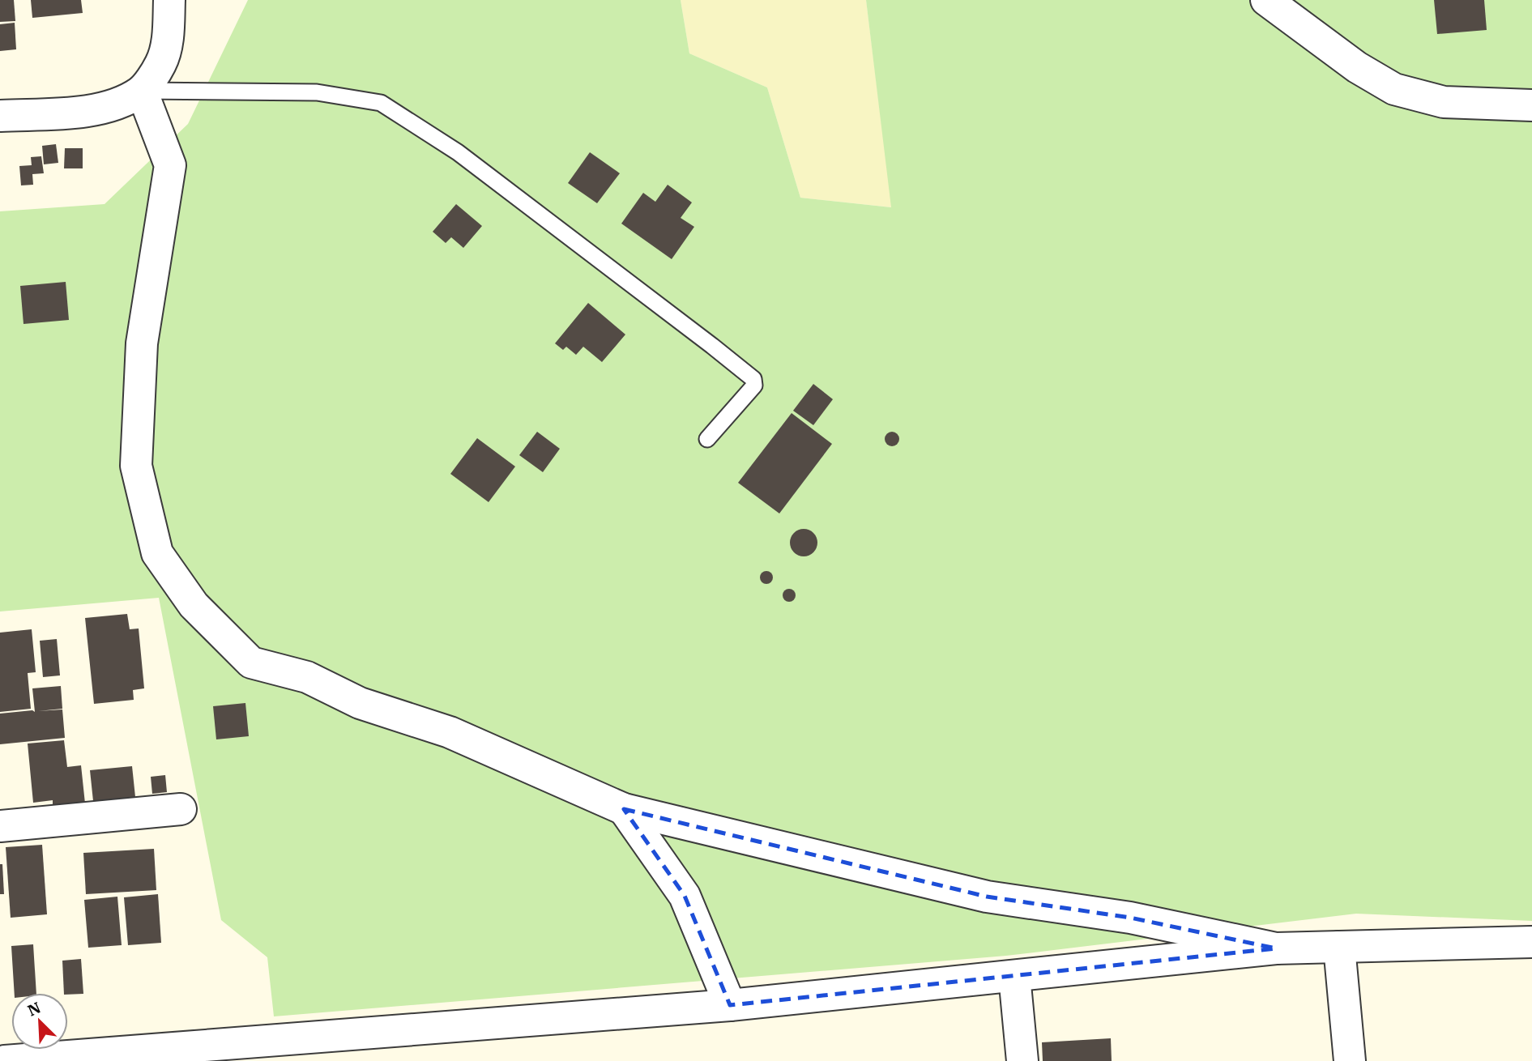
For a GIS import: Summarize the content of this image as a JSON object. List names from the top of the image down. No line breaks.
{"north":"top left"}
